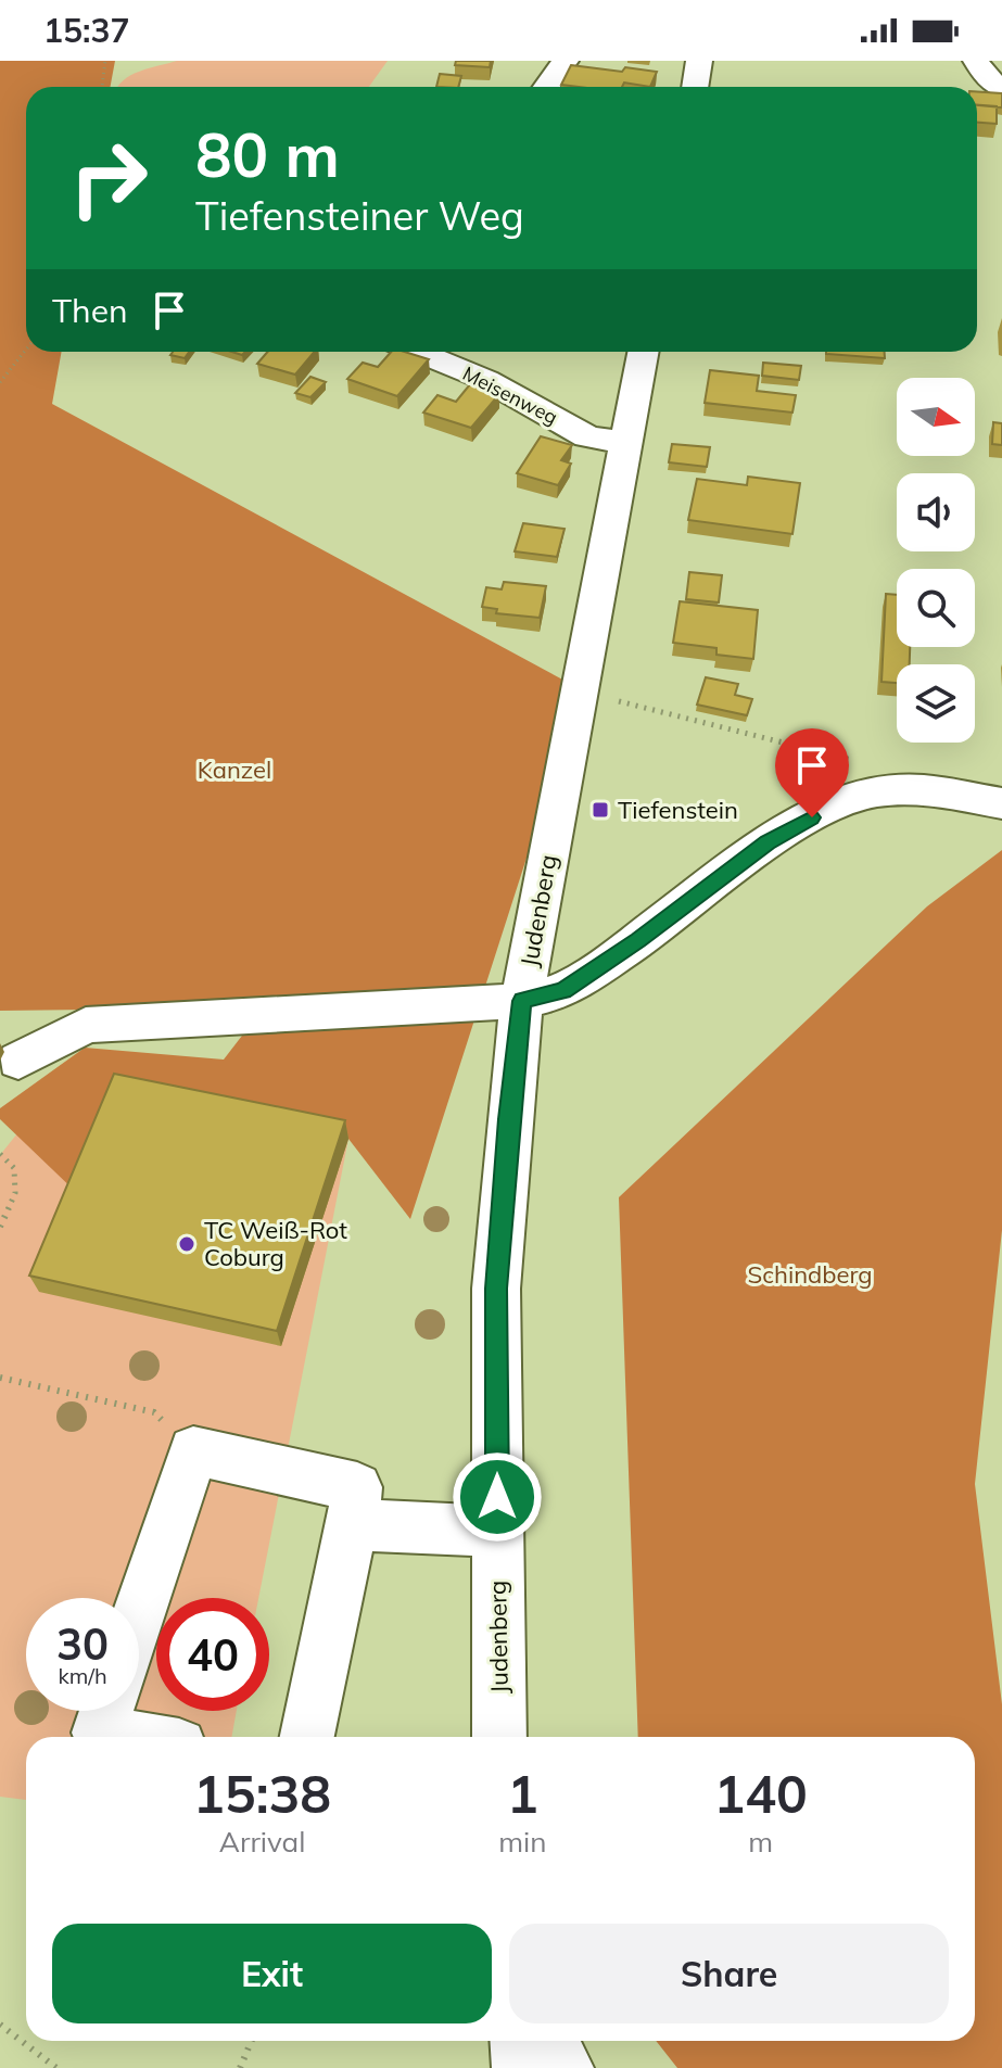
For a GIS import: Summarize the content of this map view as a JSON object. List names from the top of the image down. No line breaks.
{"streets":{"street":["Meisenweg","Judenberg"]},"crossings":[["Meisenweg","Judenberg"]],"parks":["Kanzel","Schindberg"],"places":{"transit":["Tiefenstein"],"other":["TC Weiß-Rot Coburg"]},"north":"right","page":{"status":"15:37","turn":["80 m","Tiefensteiner Weg"],"then":"Then","speed":"30 km/h","limit":"40","eta":["15:38","Arrival","1","min","140","m"],"buttons":["Exit","Share"]}}
